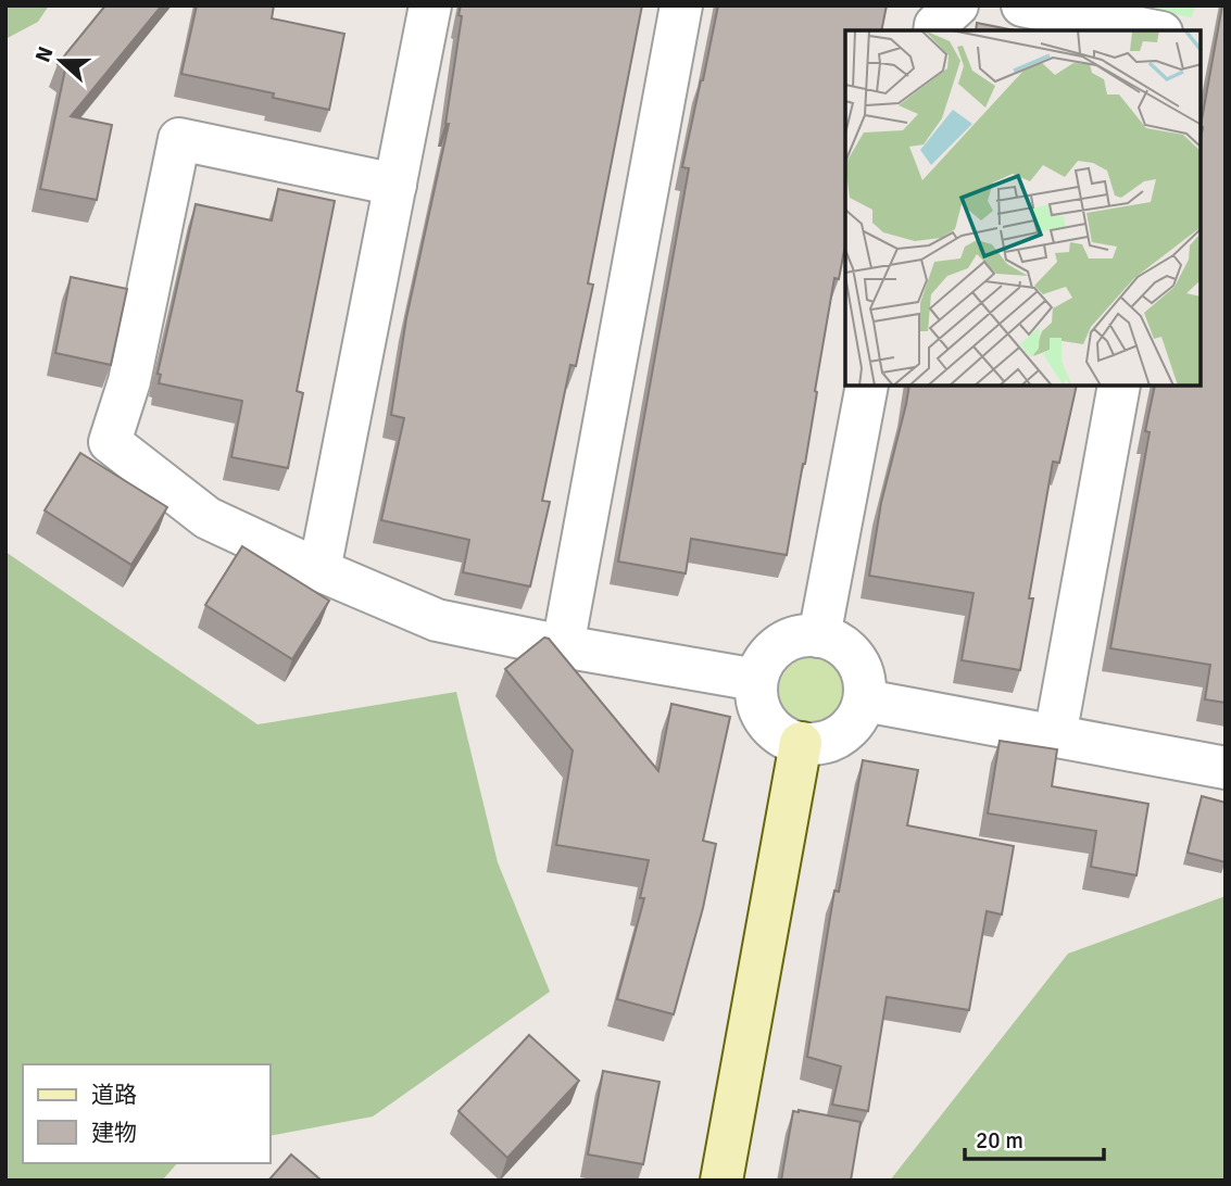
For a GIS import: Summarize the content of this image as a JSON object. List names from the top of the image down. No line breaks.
{"legend":["道路","建物"],"scale_bar":"20 m","north":"left"}
